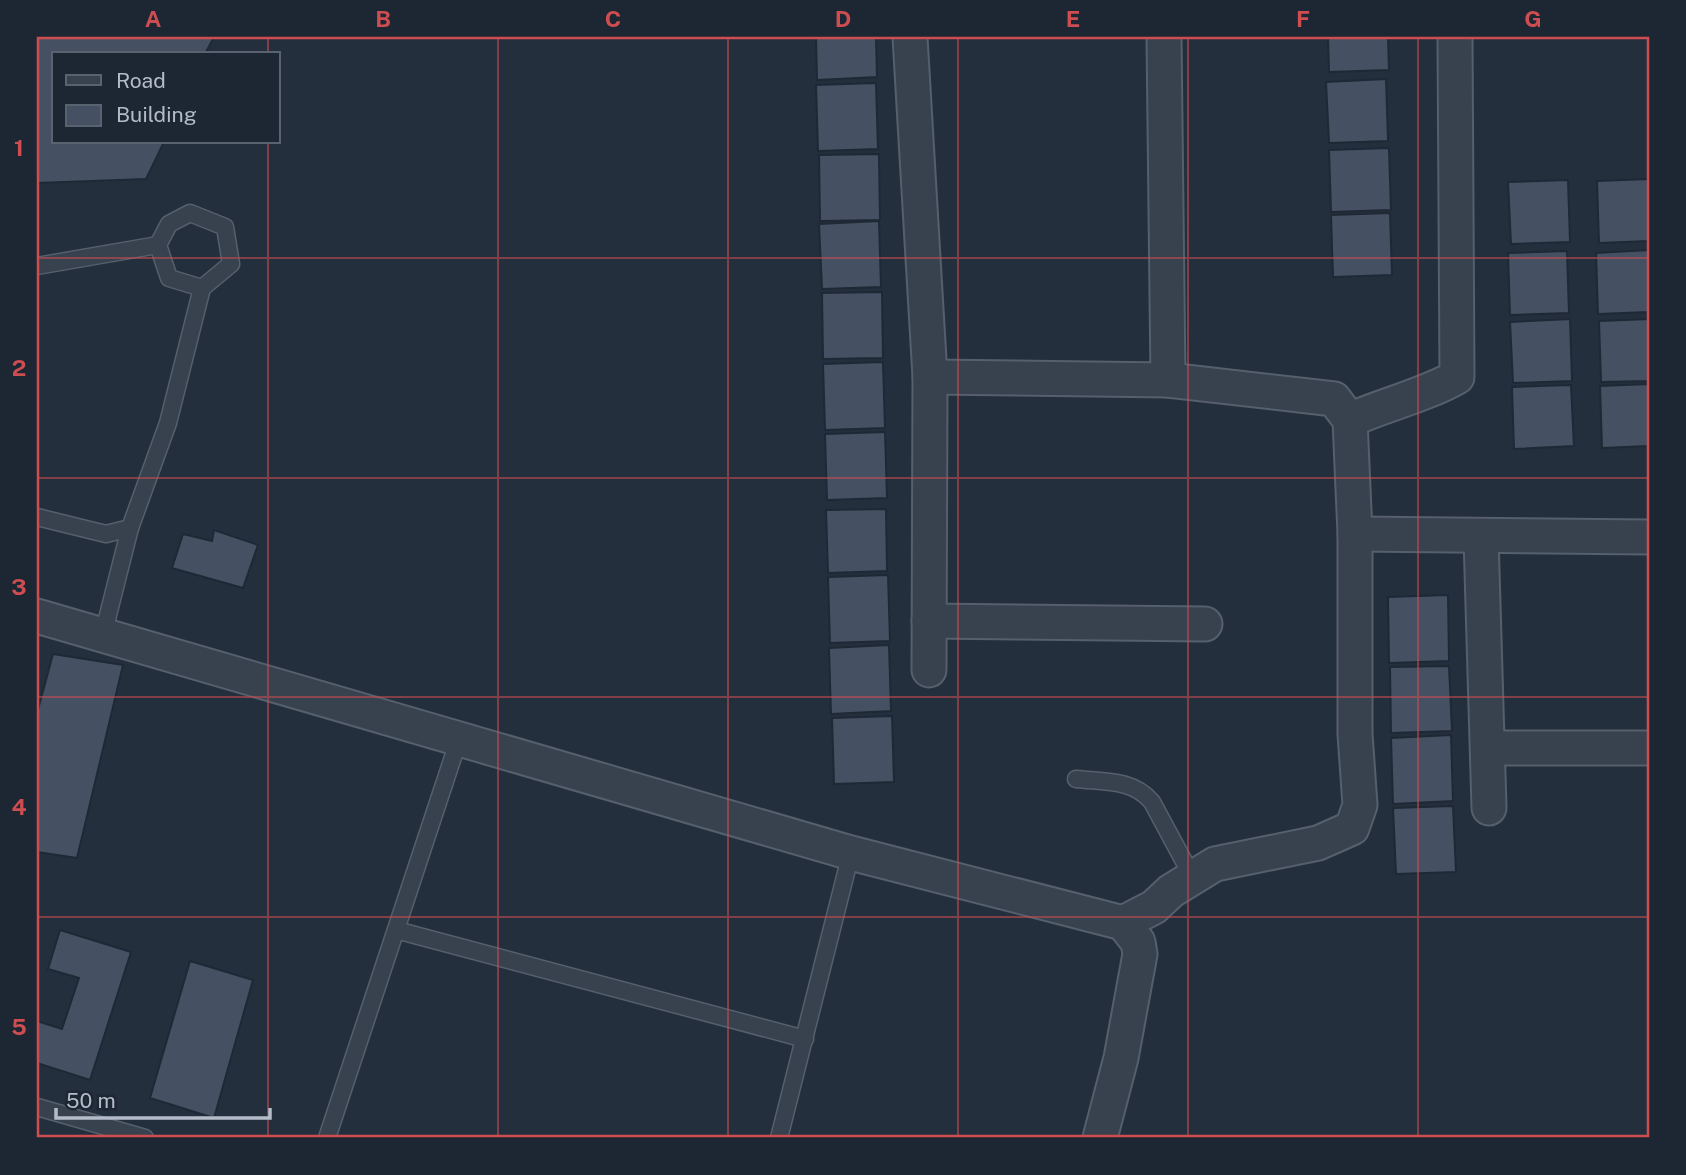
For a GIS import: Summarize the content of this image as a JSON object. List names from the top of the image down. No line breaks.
{"legend":["Road","Building"],"scale_bar":"50 m","grid":{"columns":["A","B","C","D","E","F","G"],"rows":["1","2","3","4","5"]}}
